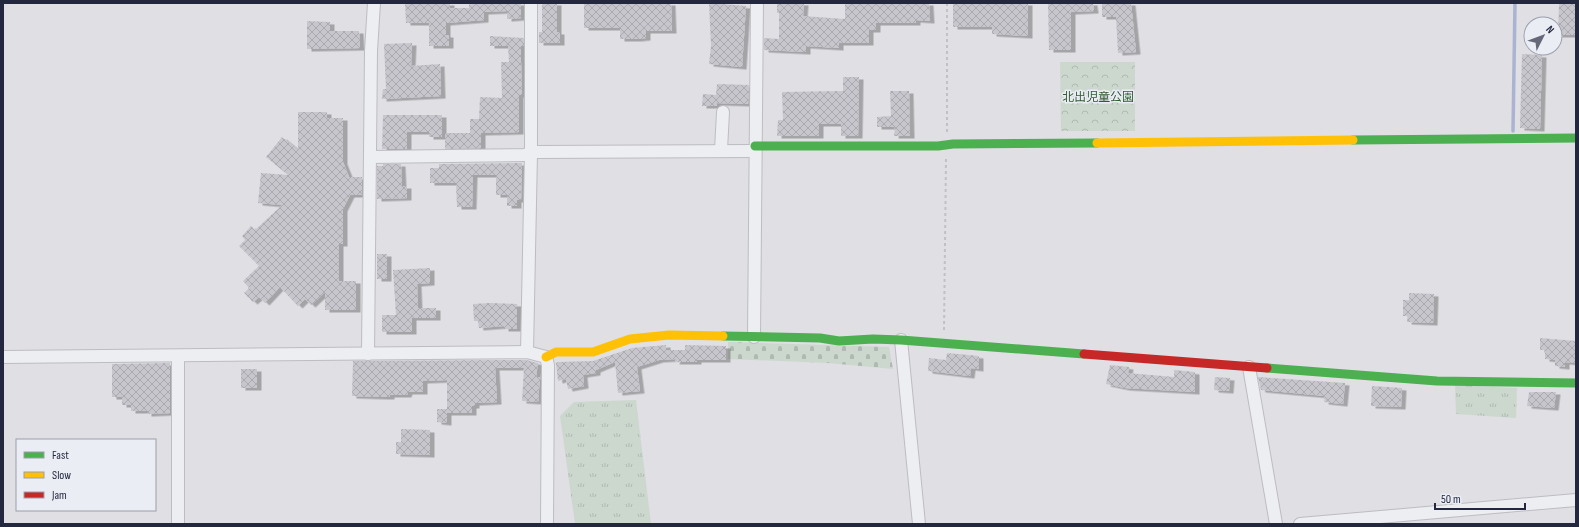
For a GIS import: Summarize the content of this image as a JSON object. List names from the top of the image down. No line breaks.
{"parks":["北出児童公園"],"legend":["Fast","Slow","Jam"],"scale_bar":"50 m","north":"top right"}
